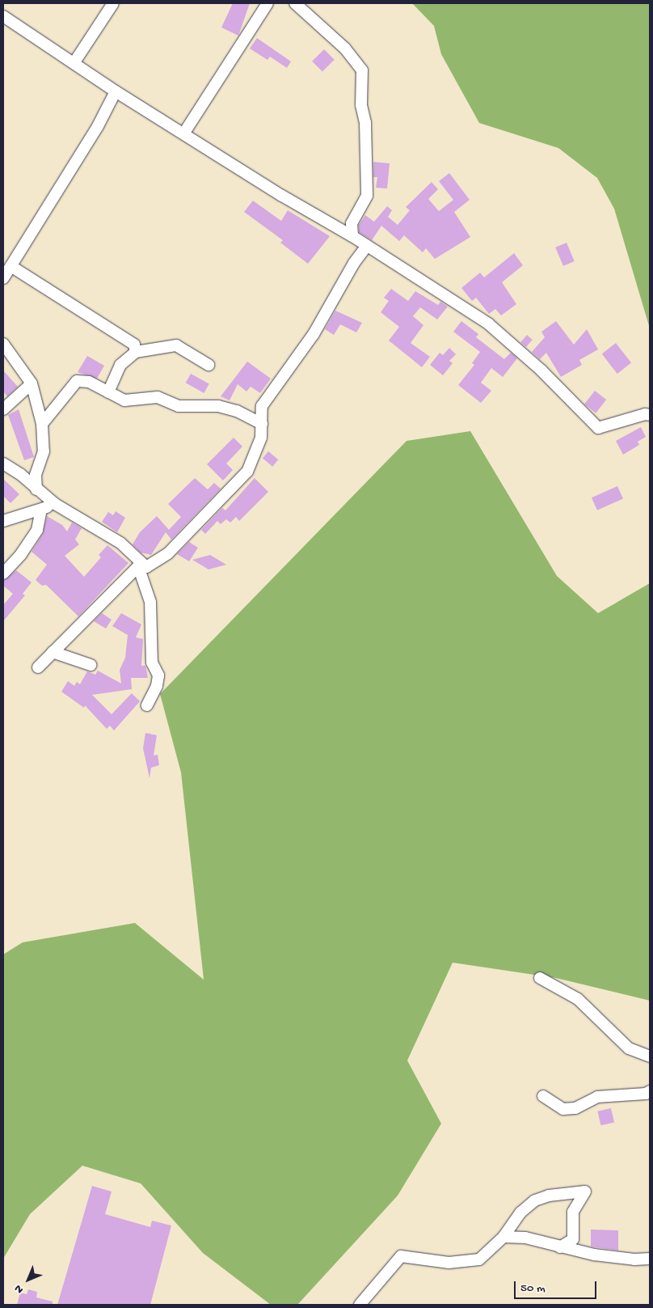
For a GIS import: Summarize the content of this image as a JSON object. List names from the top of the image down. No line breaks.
{"scale_bar":"50 m","north":"bottom left"}
